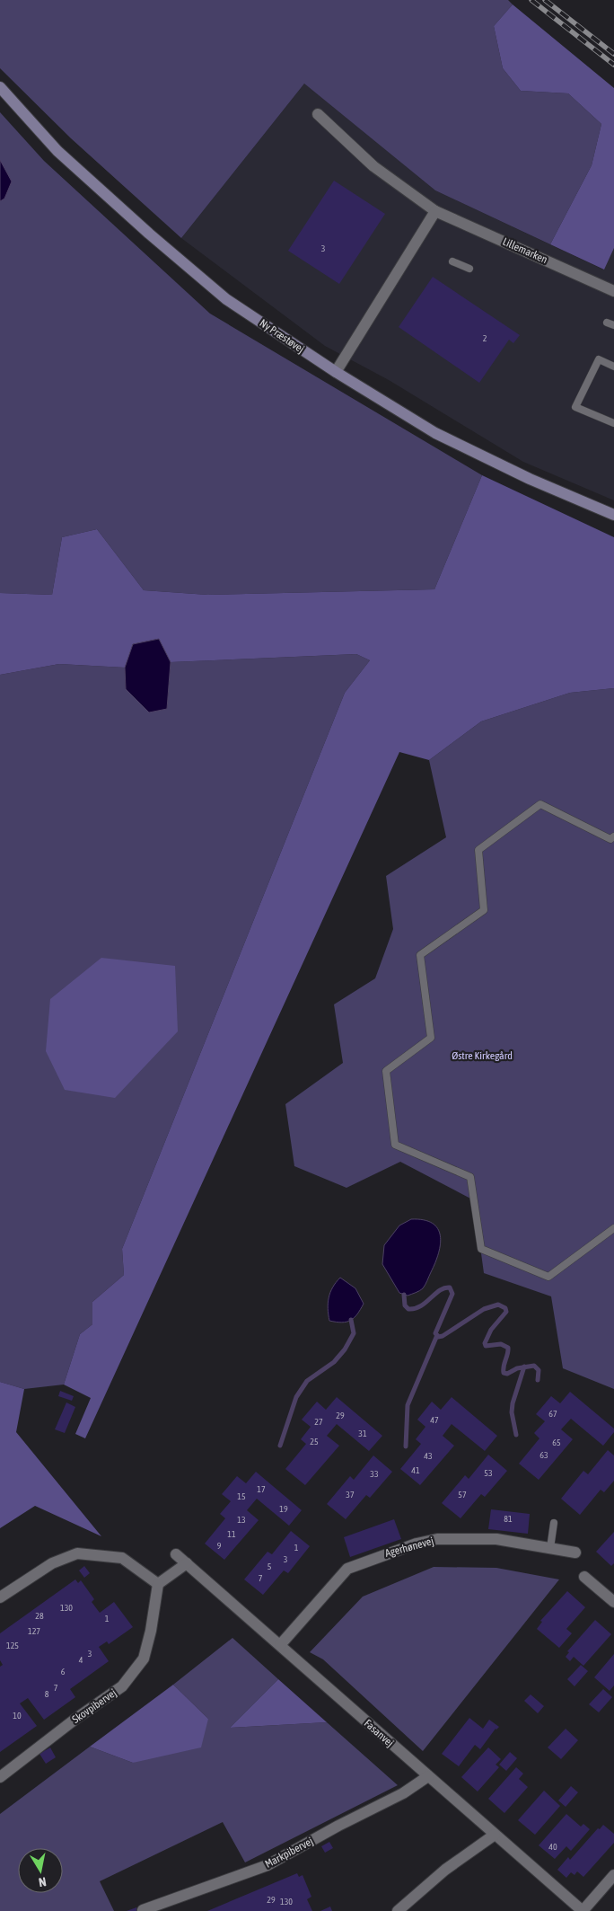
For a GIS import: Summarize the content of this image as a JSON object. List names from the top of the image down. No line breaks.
{"streets":{"street":["Lillemarken","Ny Præstøvej","Agerhønevej","Skovpibervej","Fasanvej","Markpibervej"]},"crossings":[["Agerhønevej","Fasanvej"],["Fasanvej","Markpibervej"]],"parks":["Østre Kirkegård"],"house_numbers":["3","2","67","29","47","27","31","25","65","63","43","41","53","33","17","37","57","15","19","81","13","11","9","1","3","5","7","130","28","1","127","125","3","4","6","7","8","10","40","29","130"],"north":"bottom"}
